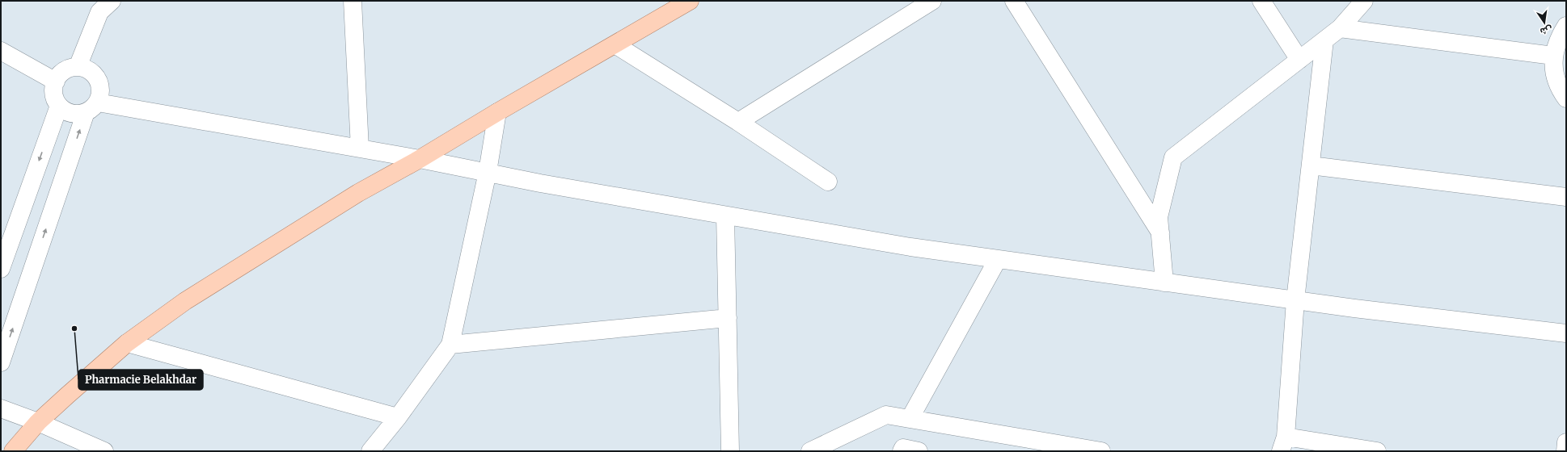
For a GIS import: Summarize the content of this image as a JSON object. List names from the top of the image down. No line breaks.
{"places":["Pharmacie Belakhdar"],"north":"bottom"}
